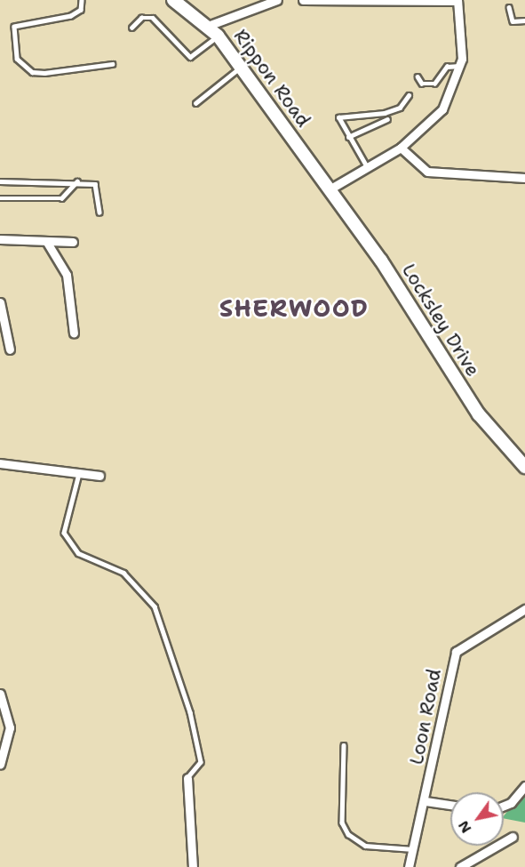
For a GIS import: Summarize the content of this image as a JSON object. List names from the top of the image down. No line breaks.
{"streets":{"street":["Rippon Road","Locksley Drive","Loon Road"]},"crossings":[["Rippon Road","Locksley Drive"]],"districts":["SHERWOOD"],"north":"bottom left"}
